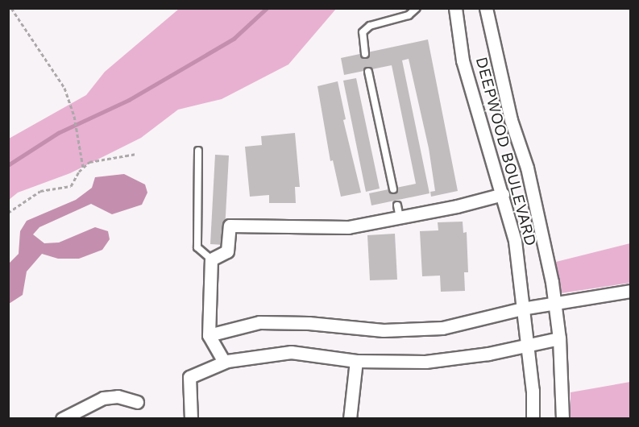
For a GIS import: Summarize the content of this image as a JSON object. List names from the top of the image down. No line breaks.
{"streets":{"street":["DEEPWOOD BOULEVARD"]}}
